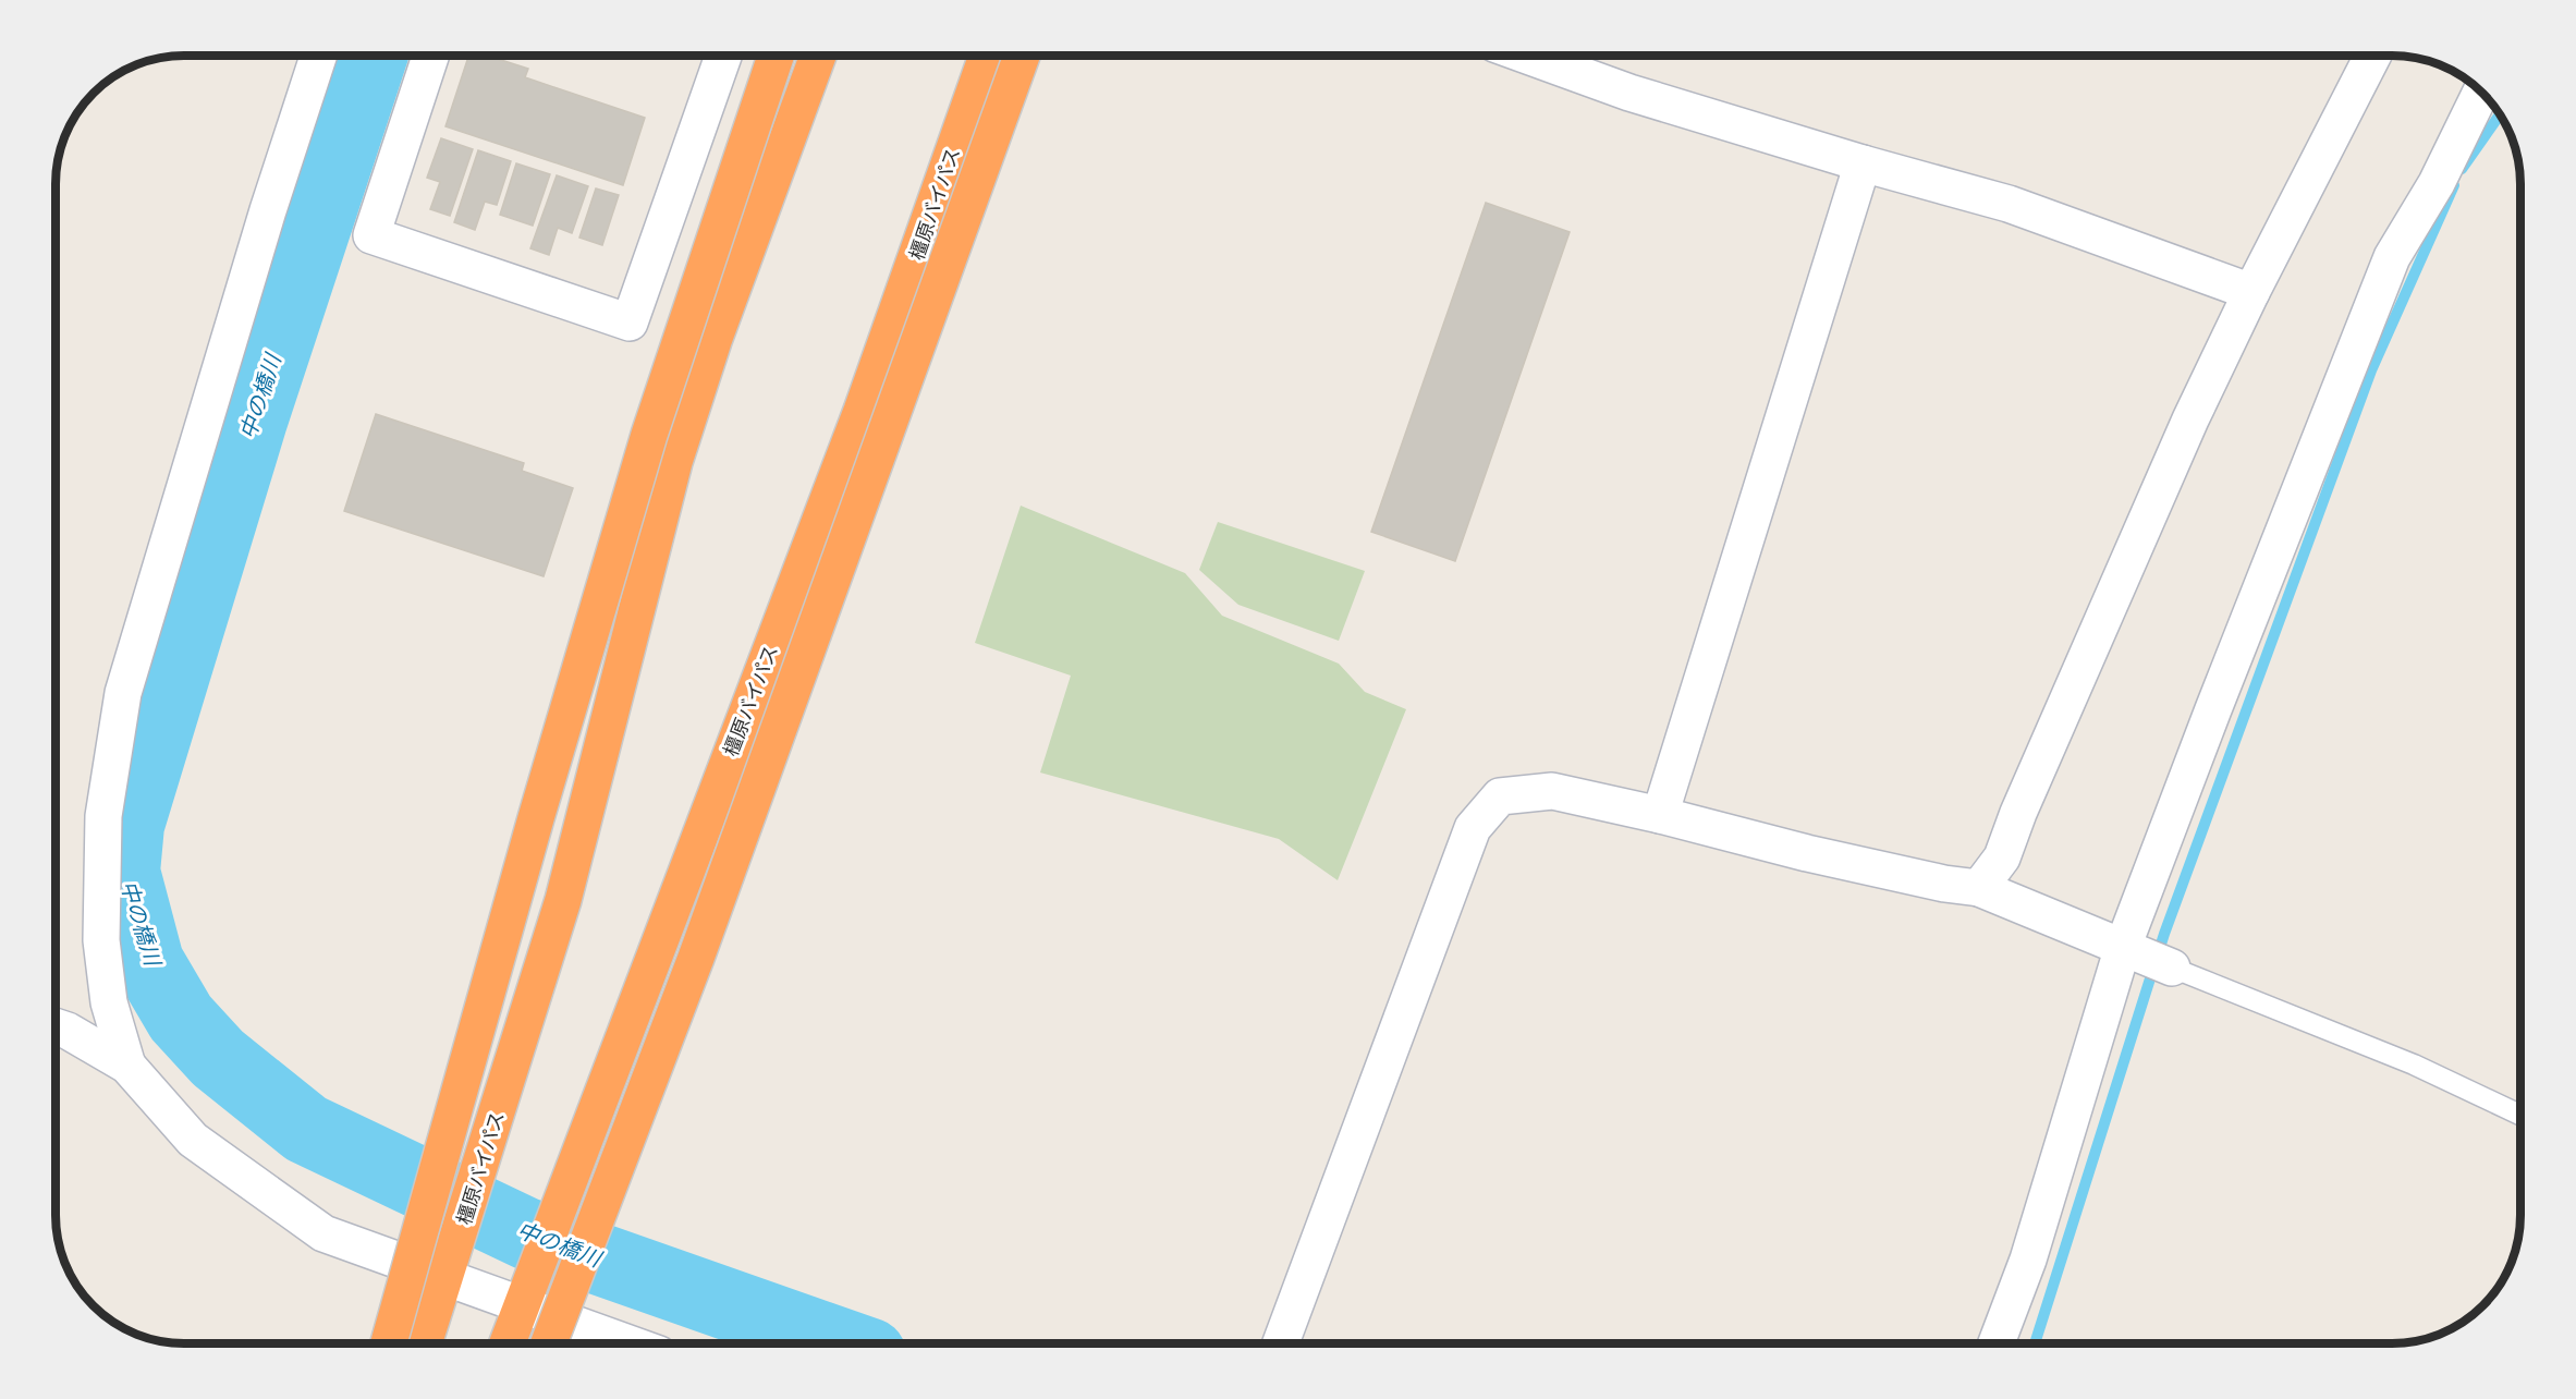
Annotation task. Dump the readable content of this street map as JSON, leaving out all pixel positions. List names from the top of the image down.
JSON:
{
  "streets": {
    "highway": ["橿原バイパス"]
  },
  "water": ["中の橋川"]
}
